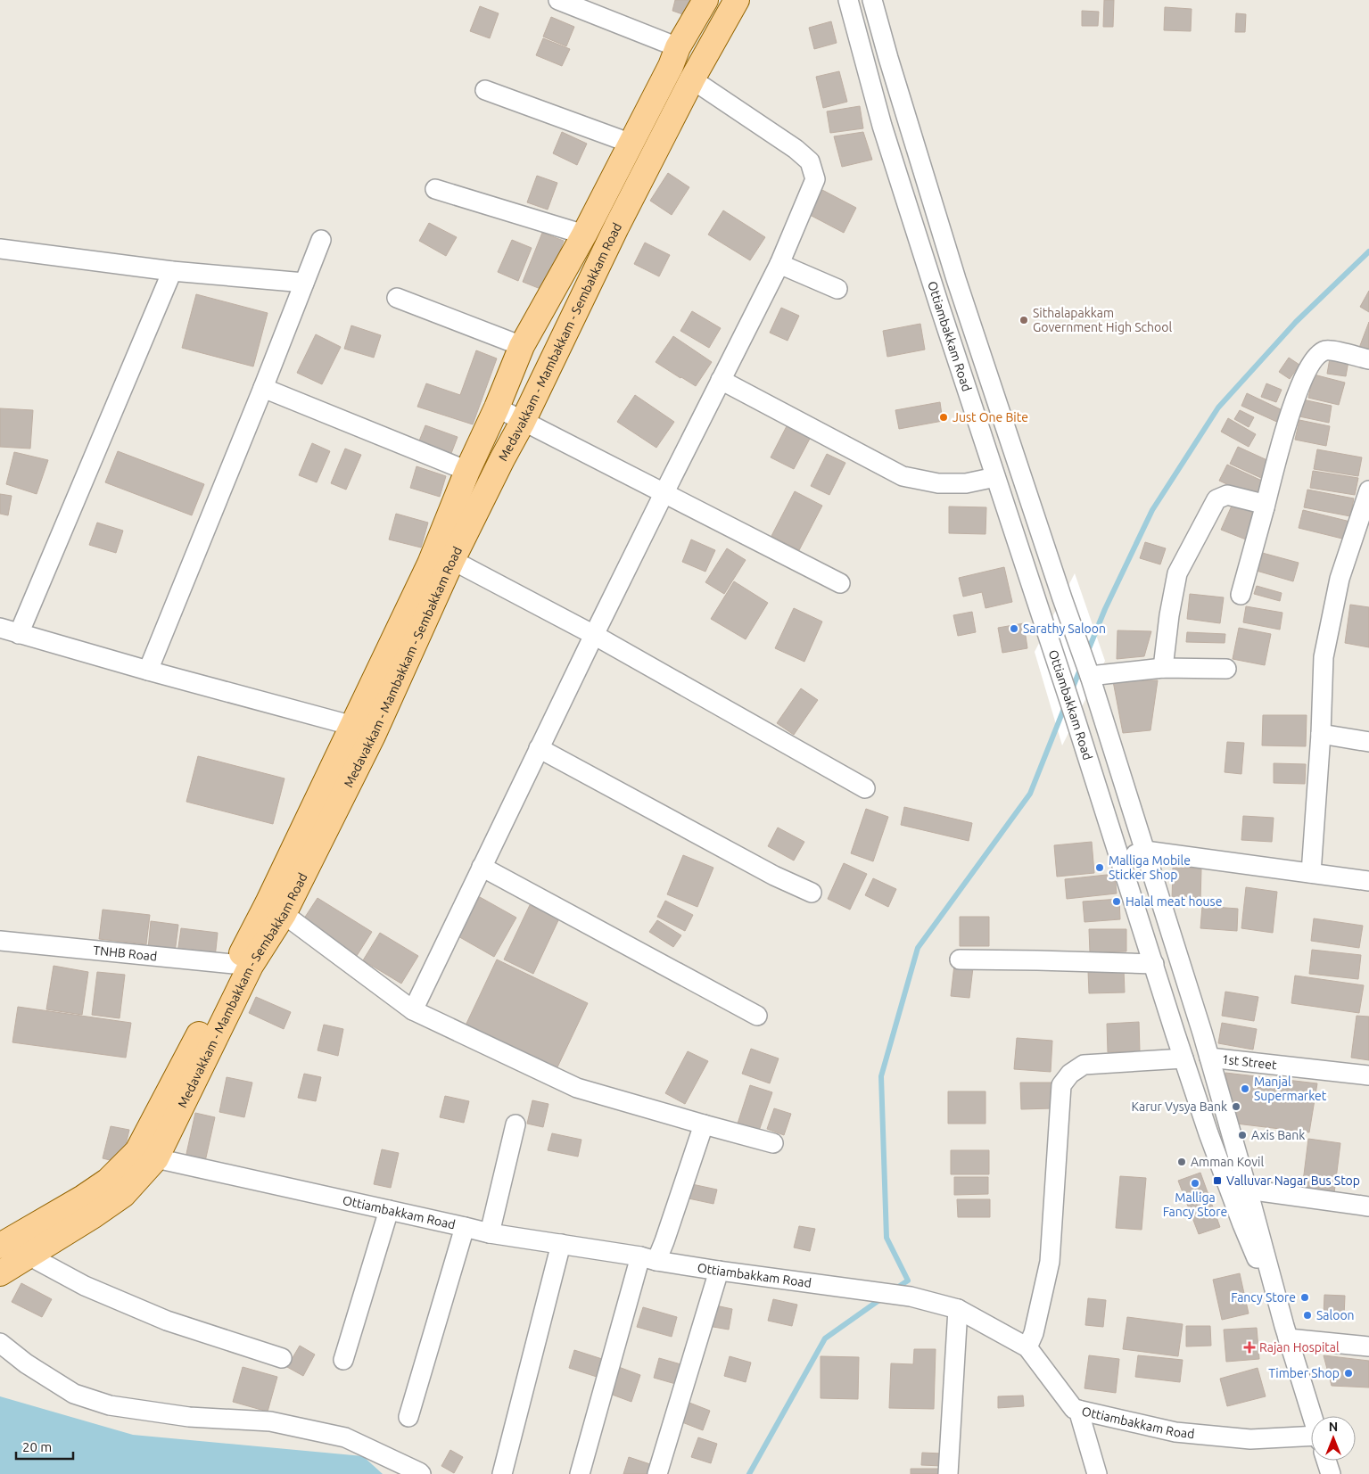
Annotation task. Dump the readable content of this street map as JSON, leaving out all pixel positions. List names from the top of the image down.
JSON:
{
  "streets": {
    "main road": ["Medavakkam - Mambakkam - Sembakkam Road"],
    "street": ["Ottiambakkam Road", "TNHB Road", "1st Street"]
  },
  "crossings": [
    ["Ottiambakkam Road", "Medavakkam - Mambakkam - Sembakkam Road"],
    ["Ottiambakkam Road", "1st Street"],
    ["Medavakkam - Mambakkam - Sembakkam Road", "TNHB Road"]
  ],
  "places": {
    "other": [
      "Sithalapakkam Government High School",
      "Just One Bite",
      "Sarathy Saloon",
      "Malliga Mobile Sticker Shop",
      "Halal meat house",
      "Manjal Supermarket",
      "Karur Vysya Bank",
      "Axis Bank",
      "Amman Kovil",
      "Malliga Fancy Store",
      "Fancy Store",
      "Saloon",
      "Timber Shop"
    ],
    "transit": ["Valluvar Nagar Bus Stop"],
    "health": ["Rajan Hospital"]
  },
  "scale_bar": "20 m",
  "north": "top"
}
